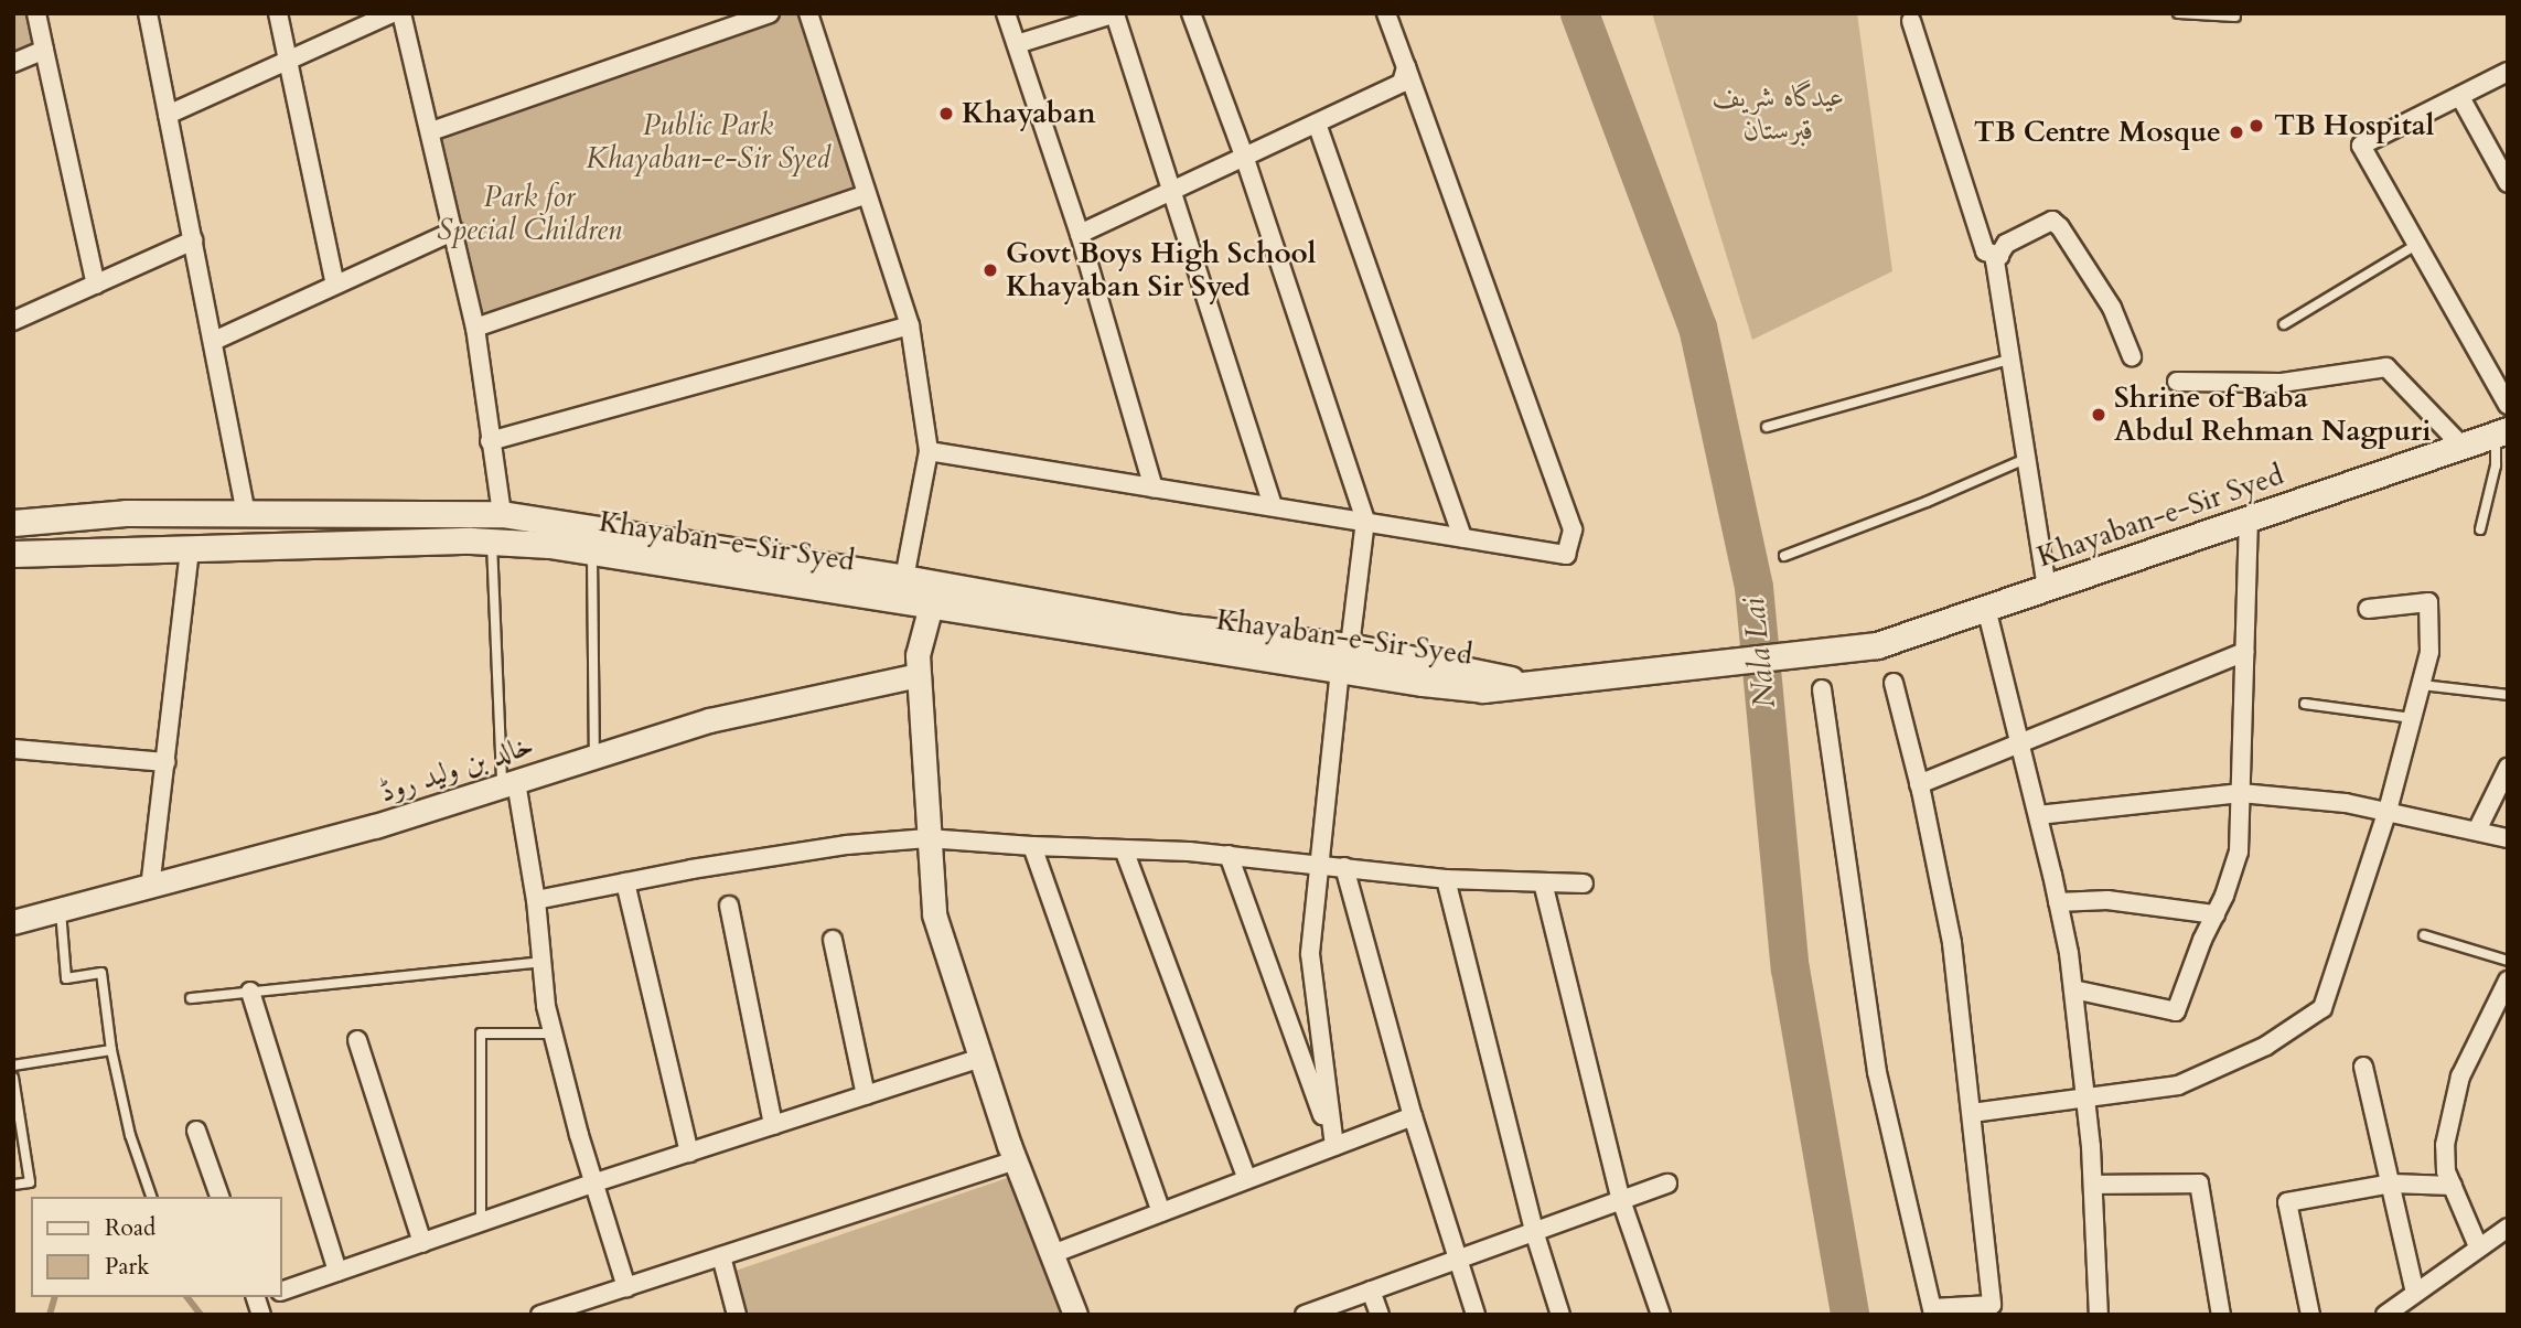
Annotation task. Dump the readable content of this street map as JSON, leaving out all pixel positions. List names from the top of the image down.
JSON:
{
  "streets": {
    "main road": ["Khayaban-e-Sir Syed"],
    "street": ["خالد بن ولید روڈ"]
  },
  "water": ["Nala Lai"],
  "parks": ["عیدگاہ شریف قبرستان", "Public Park Khayaban-e-Sir Syed", "Park for Special Children"],
  "places": [
    "Khayaban",
    "TB Hospital",
    "TB Centre Mosque",
    "Govt Boys High School Khayaban Sir Syed",
    "Shrine of Baba Abdul Rehman Nagpuri"
  ],
  "legend": ["Road", "Park"]
}
